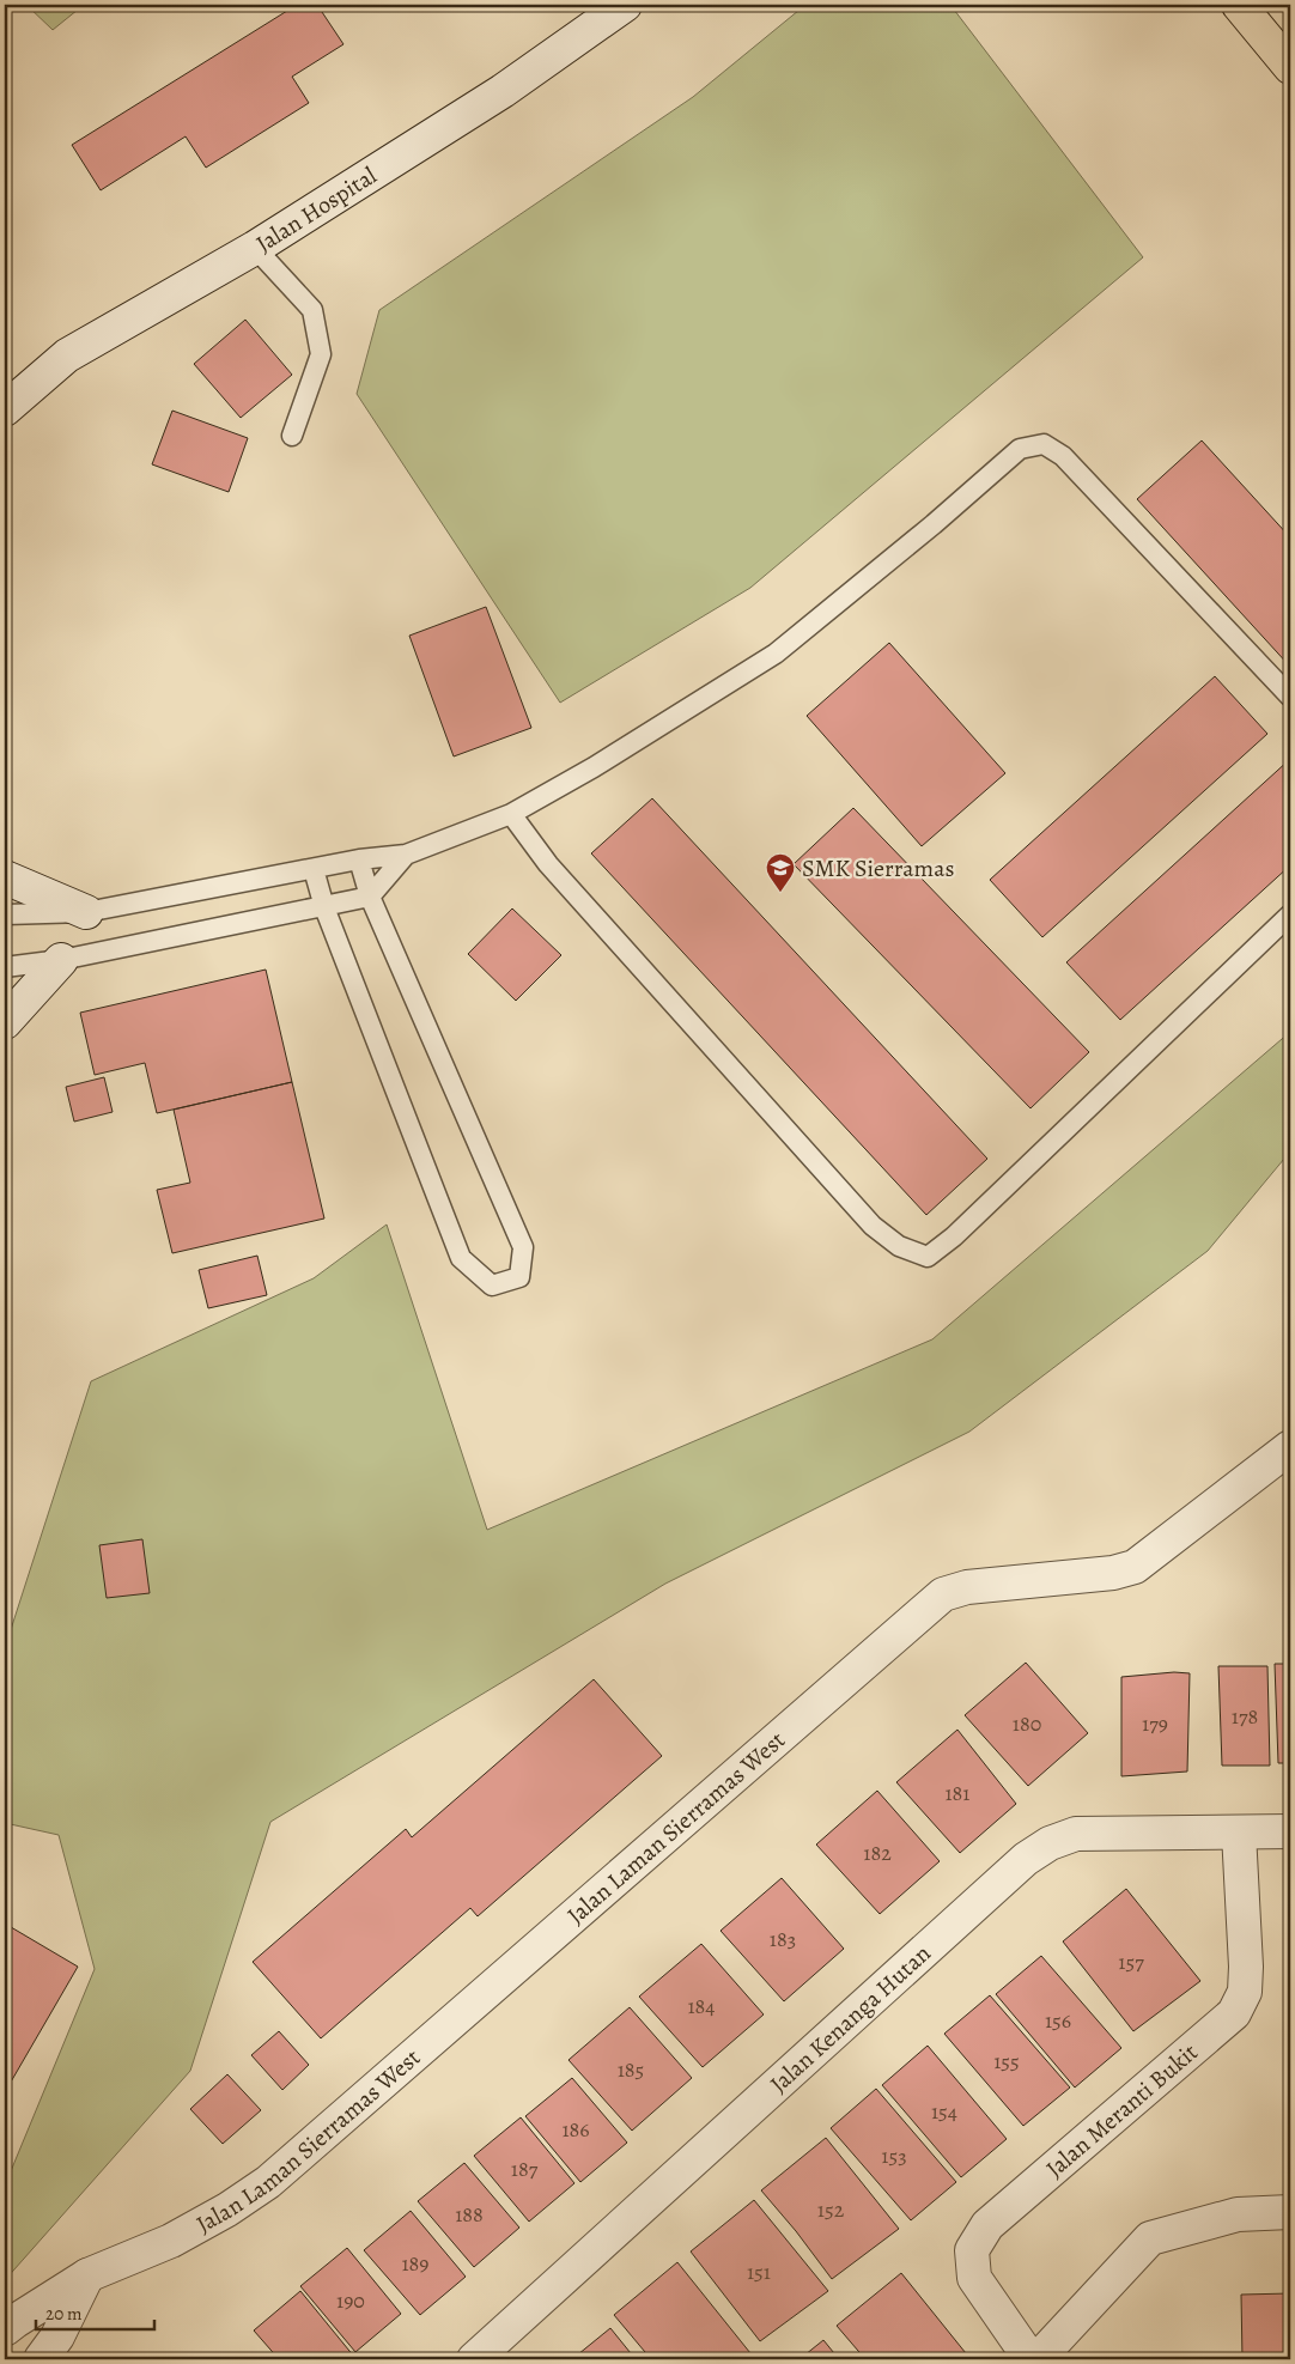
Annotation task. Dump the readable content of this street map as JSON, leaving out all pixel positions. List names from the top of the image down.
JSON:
{
  "streets": {
    "street": [
      "Jalan Hospital",
      "Jalan Laman Sierramas West",
      "Jalan Kenanga Hutan",
      "Jalan Meranti Bukit"
    ]
  },
  "crossings": [
    ["Jalan Kenanga Hutan", "Jalan Meranti Bukit"]
  ],
  "places": {
    "school or university": ["SMK Sierramas"]
  },
  "house_numbers": [
    "178",
    "180",
    "179",
    "181",
    "182",
    "183",
    "157",
    "184",
    "156",
    "155",
    "185",
    "154",
    "186",
    "153",
    "187",
    "152",
    "188",
    "189",
    "151",
    "190"
  ],
  "scale_bar": "20 m"
}
